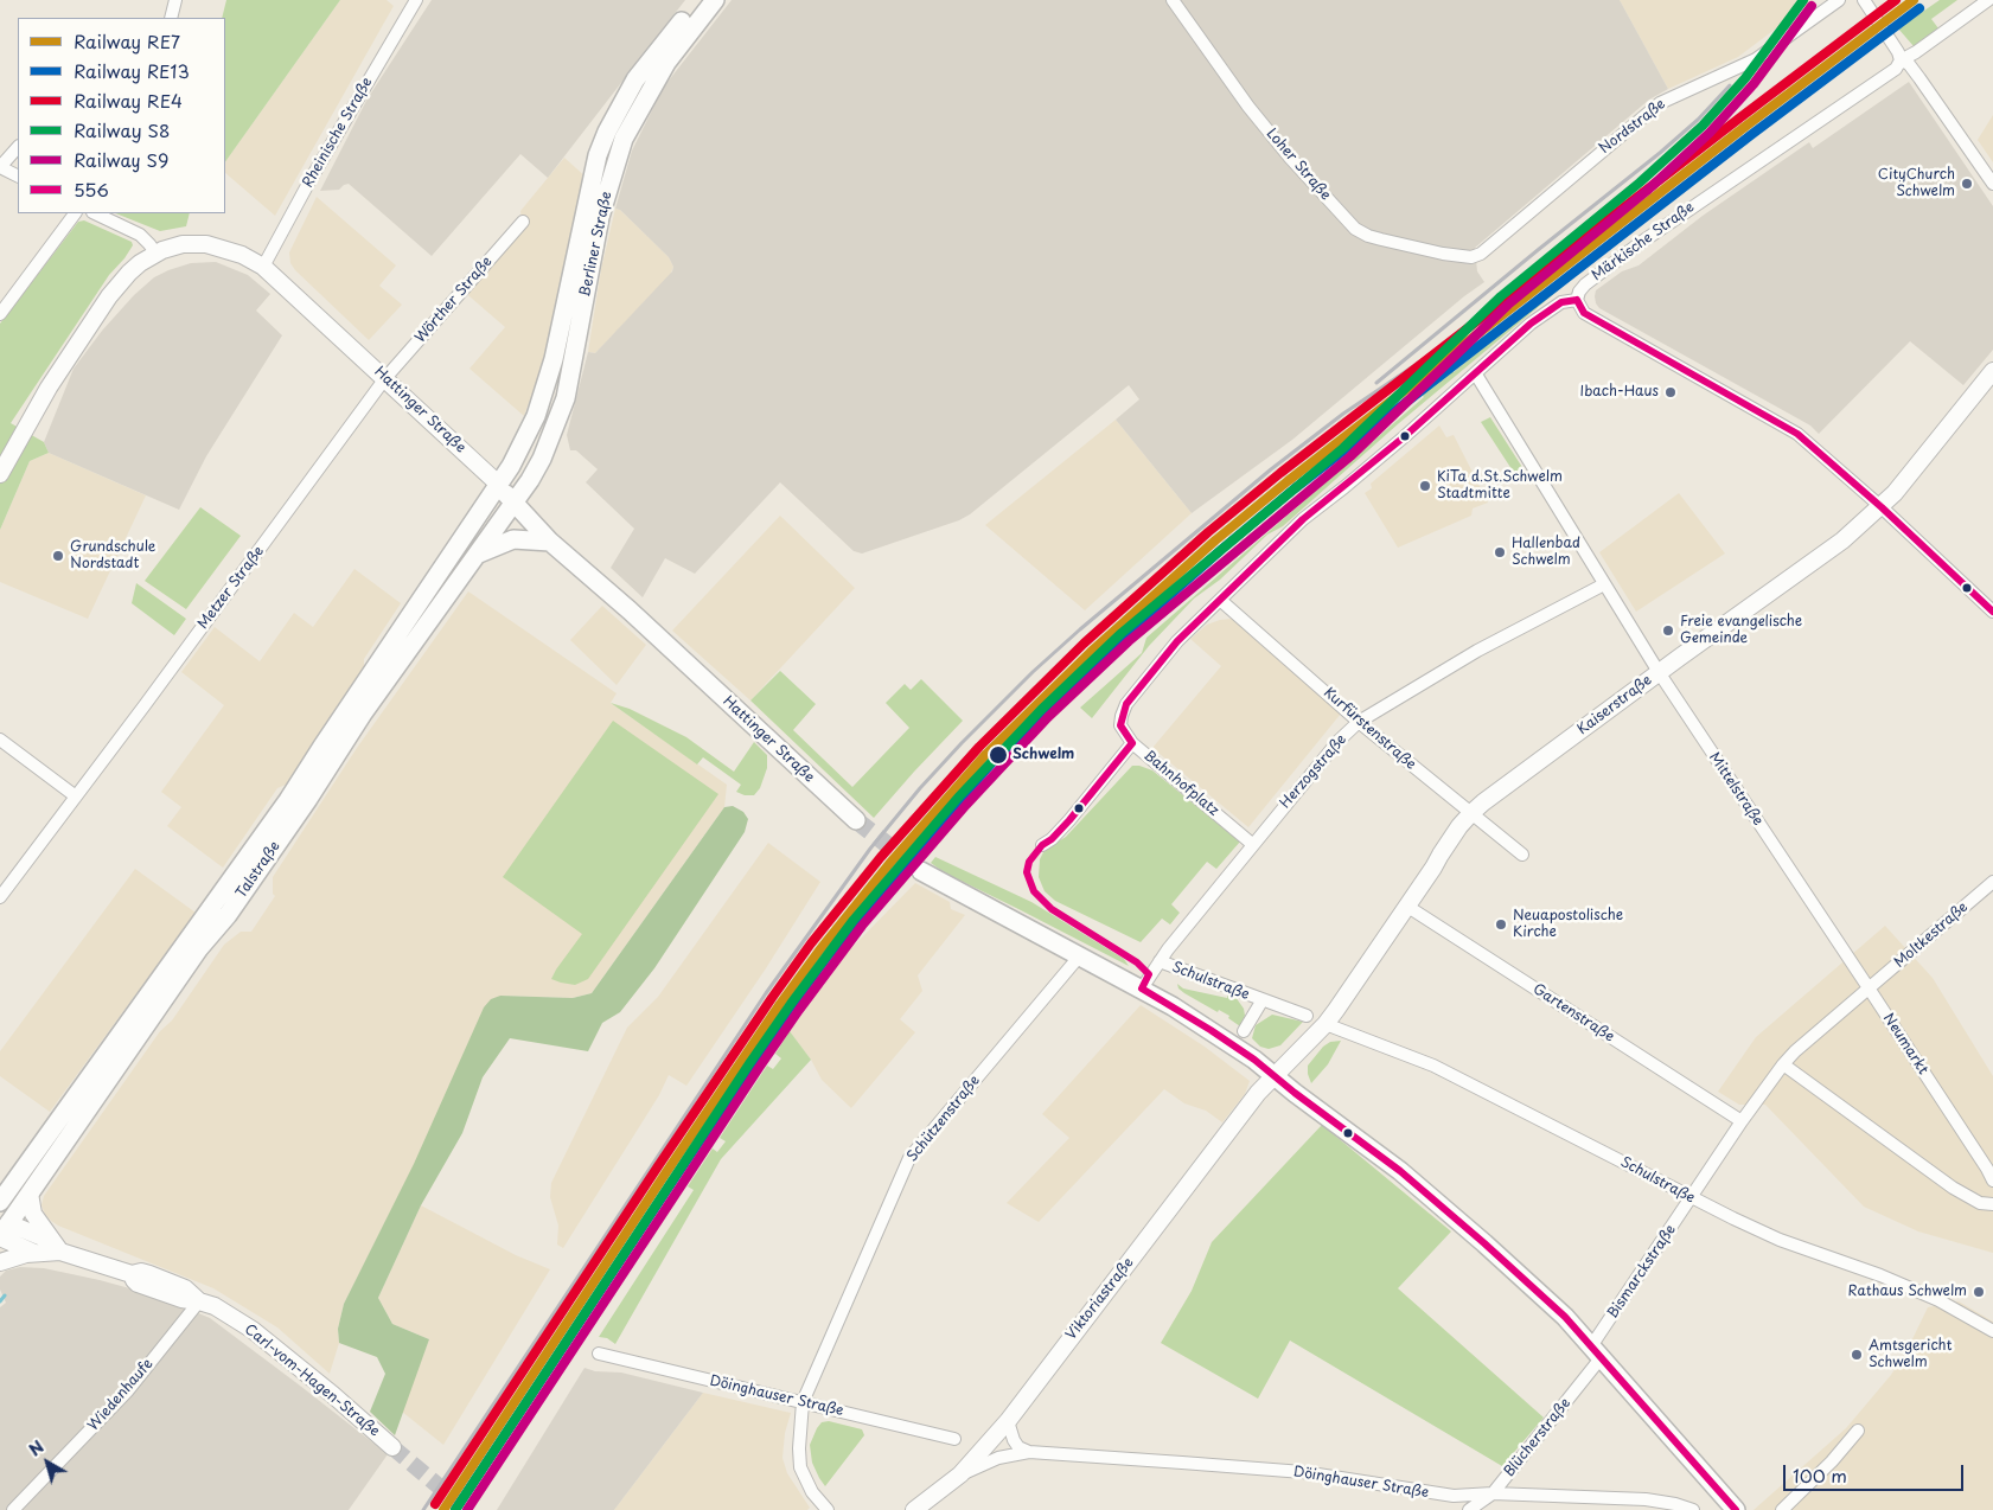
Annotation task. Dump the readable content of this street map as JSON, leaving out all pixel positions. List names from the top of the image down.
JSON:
{
  "streets": {
    "main road": [
      "Berliner Straße",
      "Hattinger Straße",
      "Kaiserstraße",
      "Talstraße",
      "Viktoriastraße",
      "Carl-vom-Hagen-Straße"
    ],
    "street": [
      "Nordstraße",
      "Rheinische Straße",
      "Loher Straße",
      "Märkische Straße",
      "Wörther Straße",
      "Metzer Straße",
      "Kurfürstenstraße",
      "Herzogstraße",
      "Bahnhofplatz",
      "Mittelstraße",
      "Moltkestraße",
      "Schulstraße",
      "Gartenstraße",
      "Neumarkt",
      "Schützenstraße",
      "Bismarckstraße",
      "Wiedenhaufe",
      "Döinghauser Straße",
      "Blücherstraße"
    ]
  },
  "crossings": [
    ["Nordstraße", "Loher Straße"],
    ["Rheinische Straße", "Hattinger Straße"],
    ["Märkische Straße", "Kurfürstenstraße"],
    ["Märkische Straße", "Bahnhofplatz"],
    ["Märkische Straße", "Mittelstraße"],
    ["Berliner Straße", "Hattinger Straße"],
    ["Berliner Straße", "Talstraße"],
    ["Wörther Straße", "Hattinger Straße"],
    ["Wörther Straße", "Metzer Straße"],
    ["Hattinger Straße", "Metzer Straße"],
    ["Hattinger Straße", "Talstraße"],
    ["Kaiserstraße", "Kurfürstenstraße"],
    ["Kaiserstraße", "Mittelstraße"],
    ["Kaiserstraße", "Schulstraße"],
    ["Kaiserstraße", "Gartenstraße"],
    ["Kaiserstraße", "Viktoriastraße"],
    ["Kurfürstenstraße", "Herzogstraße"],
    ["Herzogstraße", "Bahnhofplatz"],
    ["Herzogstraße", "Mittelstraße"],
    ["Herzogstraße", "Schulstraße"],
    ["Mittelstraße", "Moltkestraße"],
    ["Mittelstraße", "Neumarkt"],
    ["Mittelstraße", "Bismarckstraße"],
    ["Talstraße", "Carl-vom-Hagen-Straße"],
    ["Moltkestraße", "Neumarkt"],
    ["Moltkestraße", "Bismarckstraße"],
    ["Schulstraße", "Bismarckstraße"],
    ["Gartenstraße", "Bismarckstraße"],
    ["Neumarkt", "Bismarckstraße"],
    ["Schützenstraße", "Döinghauser Straße"],
    ["Bismarckstraße", "Blücherstraße"],
    ["Viktoriastraße", "Döinghauser Straße"],
    ["Carl-vom-Hagen-Straße", "Wiedenhaufe"],
    ["Döinghauser Straße", "Blücherstraße"]
  ],
  "places": [
    "CityChurch Schwelm",
    "Ibach-Haus",
    "KiTa d.St.Schwelm Stadtmitte",
    "Hallenbad Schwelm",
    "Grundschule Nordstadt",
    "Freie evangelische Gemeinde",
    "Schwelm",
    "Neuapostolische Kirche",
    "Rathaus Schwelm",
    "Amtsgericht Schwelm"
  ],
  "lines": [
    "rail line RE7",
    "rail line RE4",
    "rail line S8",
    "rail line S9",
    "rail line RE13",
    "transit line 556"
  ],
  "legend": [
    "Railway RE7",
    "Railway RE13",
    "Railway RE4",
    "Railway S8",
    "Railway S9",
    "556"
  ],
  "scale_bar": "100 m",
  "north": "top left"
}
